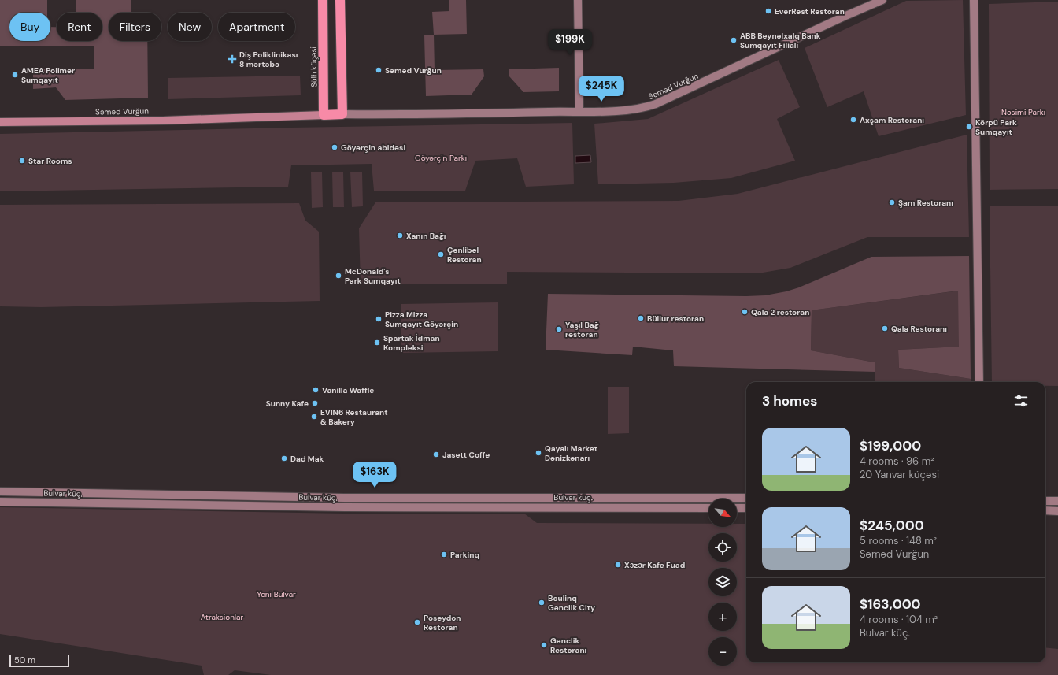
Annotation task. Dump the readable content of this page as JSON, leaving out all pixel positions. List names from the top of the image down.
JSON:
{
  "streets": {
    "highway": ["Sülh küçəsi", "Səməd Vurğun"],
    "street": ["Bulvar küç."]
  },
  "crossings": [
    ["Sülh küçəsi", "Səməd Vurğun"]
  ],
  "parks": [
    "Nəsimi Parkı",
    "Göyərçin Parkı",
    "Yeni Bulvar",
    "Atraksionlar"
  ],
  "places": {
    "other": [
      "EverRest Restoran",
      "ABB Beynəlxalq Bank Sumqayıt Filialı",
      "Səməd Vurğun",
      "AMEA Polimer Sumqayıt",
      "Axşam Restoranı",
      "Körpü Park Sumqayıt",
      "Göyərçin abidəsi",
      "Star Rooms",
      "Şam Restoranı",
      "Xanın Bağı",
      "Çənlibel Restoran",
      "McDonald's Park Sumqayıt",
      "Qala 2 restoran",
      "Büllur restoran",
      "Pizza Mizza Sumqayıt Göyərçin",
      "Qala Restoranı",
      "Yaşıl Bağ restoran",
      "Spartak İdman Kompleksi",
      "Vanilla Waffle",
      "Sunny Kafe",
      "EVIN6 Restaurant & Bakery",
      "Qayalı Market Dənizkənarı",
      "Jasett Coffe",
      "Dad Mak",
      "Parkinq",
      "Xәzәr Kafe Fuad",
      "Boulinq Gənclik City",
      "Poseydon Restoran",
      "Gənclik Restoranı"
    ],
    "health": ["Diş Poliklinikası 8 mərtəbə"]
  },
  "scale_bar": "50 m",
  "north": "bottom right",
  "page": {
    "chip": [
      "Buy",
      "Rent",
      "Filters",
      "New",
      "Apartment"
    ],
    "price": ["$199K", "$245K", "$163K"],
    "heading": "3 homes",
    "list": [
      {
        "name": "$199,000",
        "note": "4 rooms · 96 m² · 20 Yanvar küçəsi"
      },
      {
        "name": "$245,000",
        "note": "5 rooms · 148 m² · Səməd Vurğun"
      },
      {
        "name": "$163,000",
        "note": "4 rooms · 104 m² · Bulvar küç."
      }
    ],
    "map_buttons": ["+", "−"],
    "scale": "50 m"
  }
}
